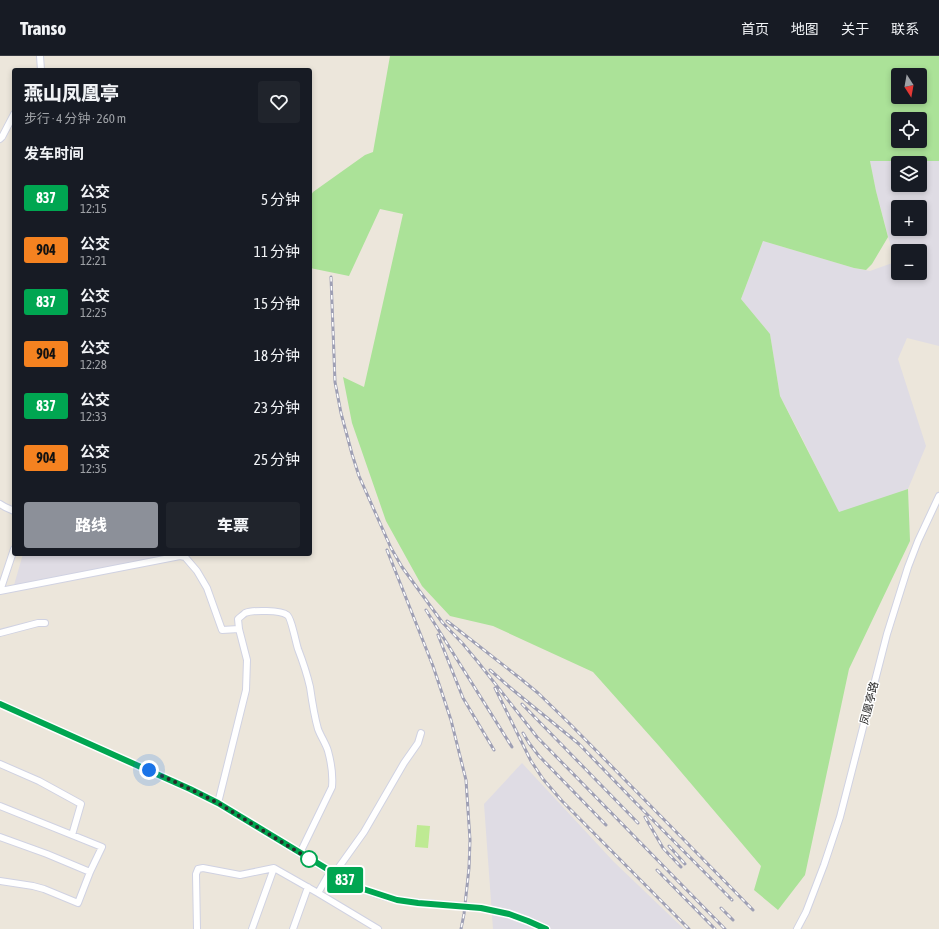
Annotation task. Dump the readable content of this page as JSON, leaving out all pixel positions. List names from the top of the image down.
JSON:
{
  "streets": {
    "street": ["凤凰亭路"]
  },
  "lines": ["bus line 837"],
  "north": "bottom",
  "page": {
    "header": "Transo",
    "nav": [
      "首页",
      "地图",
      "关于",
      "联系"
    ],
    "on_map": "837",
    "map_buttons": ["+", "−"],
    "heading": [
      ["燕山凤凰亭", "步行 · 4 分钟 · 260 m"],
      "发车时间"
    ],
    "list": [
      {
        "mark": "837",
        "name": "公交",
        "note": "12:15",
        "value": "5 分钟"
      },
      {
        "mark": "904",
        "name": "公交",
        "note": "12:21",
        "value": "11 分钟"
      },
      {
        "mark": "837",
        "name": "公交",
        "note": "12:25",
        "value": "15 分钟"
      },
      {
        "mark": "904",
        "name": "公交",
        "note": "12:28",
        "value": "18 分钟"
      },
      {
        "mark": "837",
        "name": "公交",
        "note": "12:33",
        "value": "23 分钟"
      },
      {
        "mark": "904",
        "name": "公交",
        "note": "12:35",
        "value": "25 分钟"
      }
    ],
    "buttons": ["路线", "车票"]
  }
}
